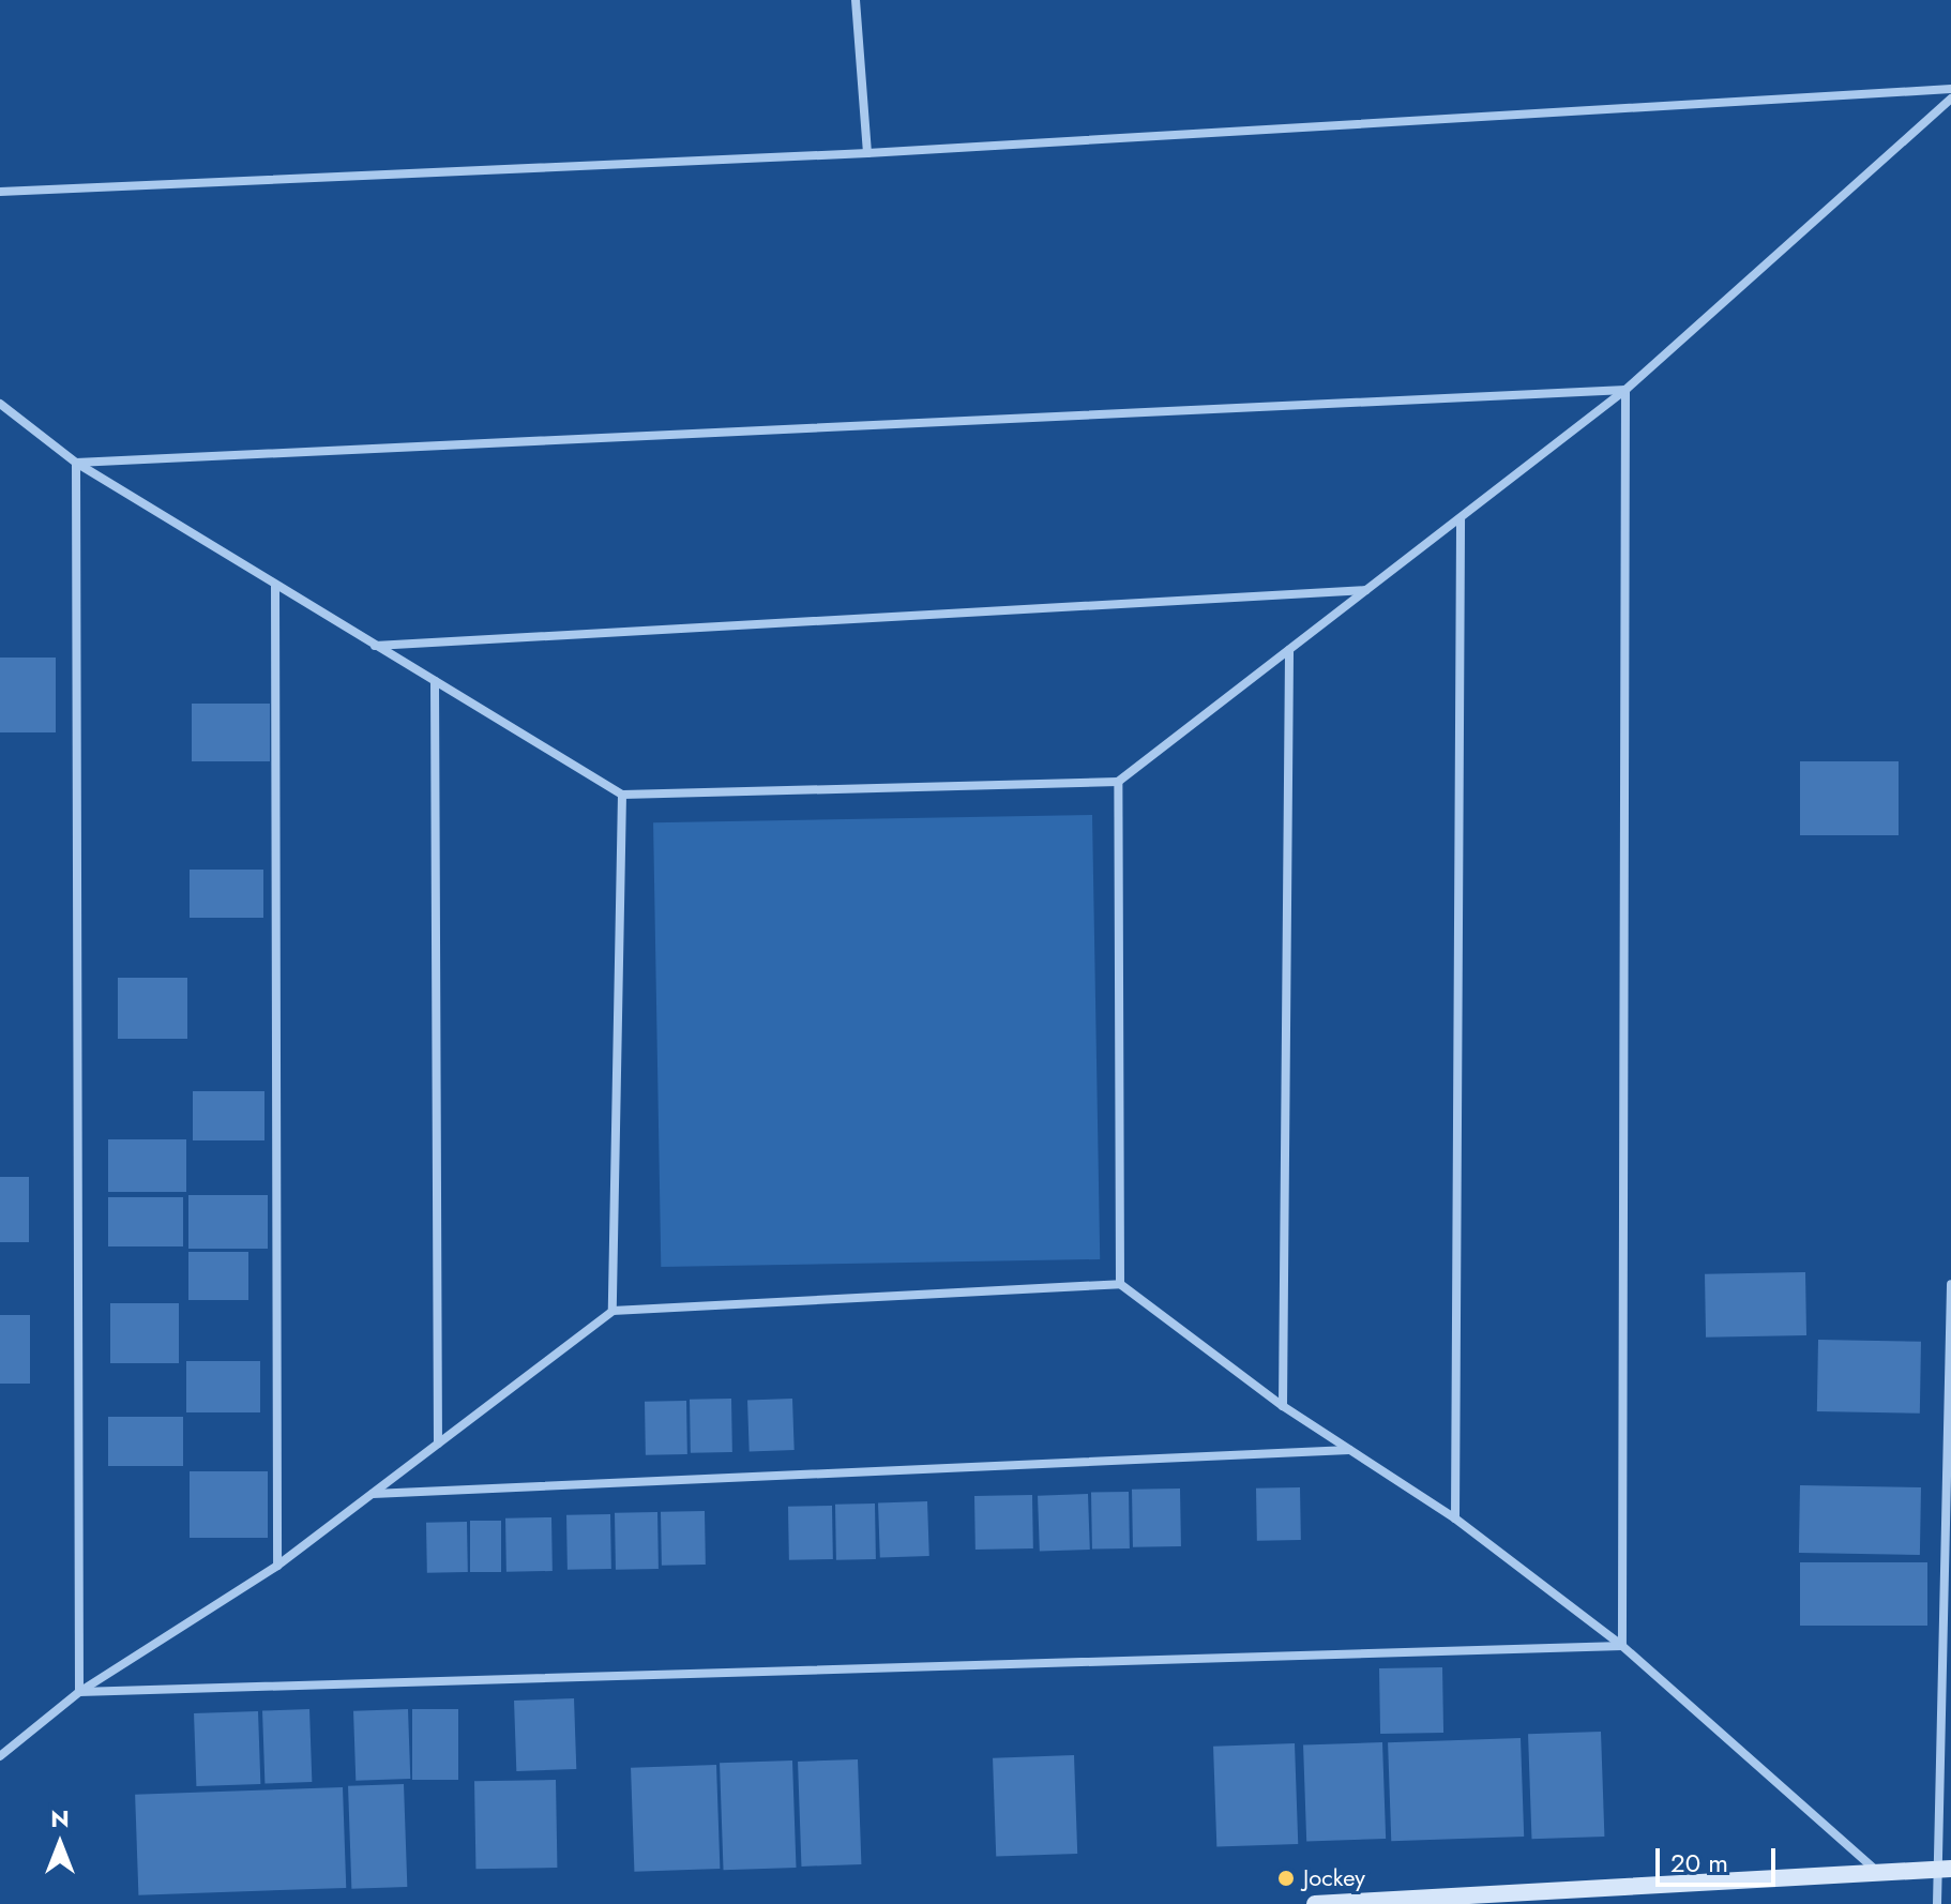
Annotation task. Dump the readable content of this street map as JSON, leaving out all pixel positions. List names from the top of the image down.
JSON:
{
  "places": ["Jockey"],
  "scale_bar": "20 m",
  "north": "top"
}
